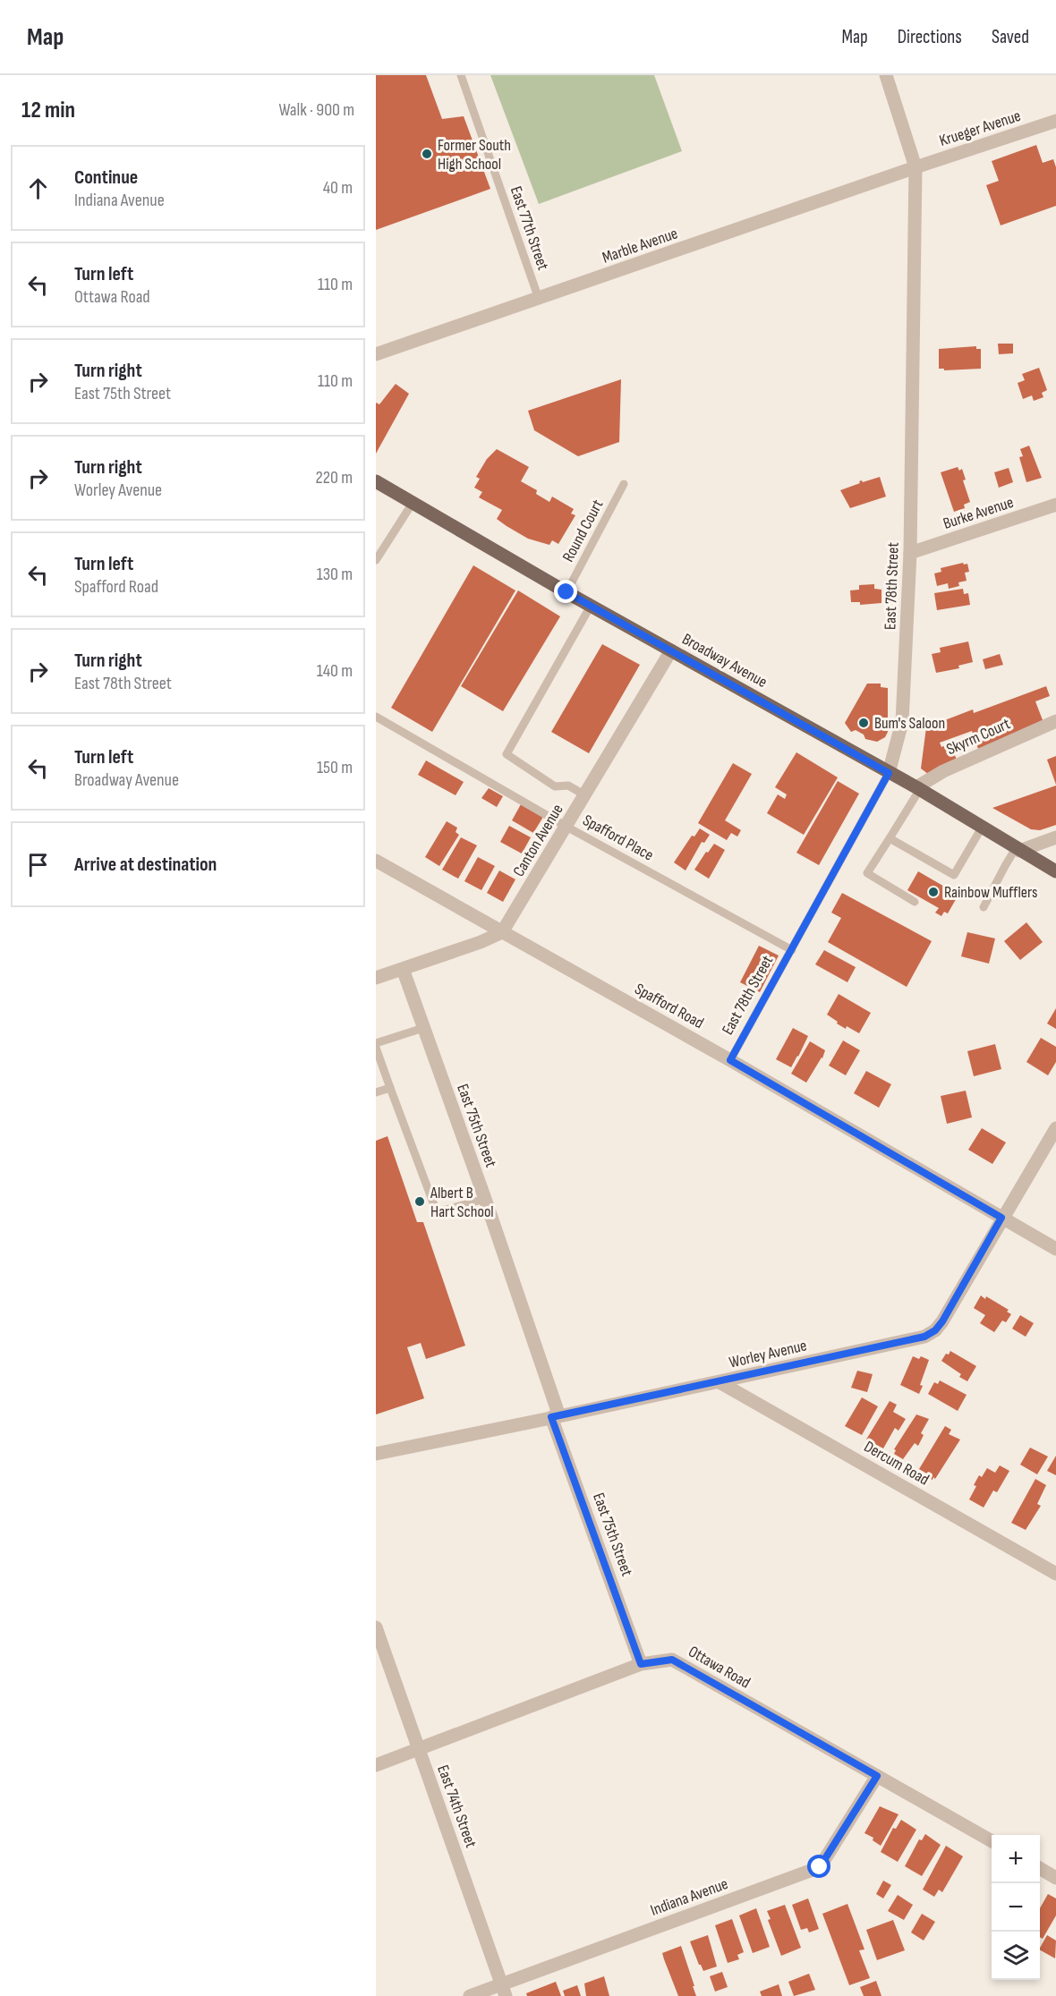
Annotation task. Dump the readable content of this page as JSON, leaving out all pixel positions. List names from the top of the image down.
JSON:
{
  "streets": {
    "main road": ["Broadway Avenue"],
    "street": [
      "Krueger Avenue",
      "Marble Avenue",
      "Burke Avenue",
      "East 78th Street",
      "Skyrm Court",
      "Canton Avenue",
      "Spafford Road",
      "East 75th Street",
      "Worley Avenue",
      "Dercum Road",
      "Ottawa Road",
      "East 74th Street",
      "Indiana Avenue"
    ],
    "lane": ["East 77th Street", "Round Court", "Spafford Place"]
  },
  "crossings": [
    ["Krueger Avenue", "Marble Avenue"],
    ["Krueger Avenue", "East 78th Street"],
    ["East 77th Street", "Marble Avenue"],
    ["Marble Avenue", "East 78th Street"],
    ["Burke Avenue", "East 78th Street"],
    ["Round Court", "Broadway Avenue"],
    ["East 78th Street", "Broadway Avenue"],
    ["East 78th Street", "Spafford Place"],
    ["East 78th Street", "Spafford Road"],
    ["Broadway Avenue", "Skyrm Court"],
    ["Broadway Avenue", "Canton Avenue"],
    ["Spafford Place", "Canton Avenue"],
    ["Canton Avenue", "Spafford Road"],
    ["Spafford Road", "Worley Avenue"],
    ["East 75th Street", "Worley Avenue"],
    ["East 75th Street", "Ottawa Road"],
    ["Worley Avenue", "Dercum Road"],
    ["Ottawa Road", "East 74th Street"],
    ["Ottawa Road", "Indiana Avenue"],
    ["East 74th Street", "Indiana Avenue"]
  ],
  "places": [
    "Former South High School",
    "Bum's Saloon",
    "Rainbow Mufflers",
    "Albert B Hart School"
  ],
  "page": {
    "header": "Map",
    "nav": ["Map", "Directions", "Saved"],
    "heading": ["12 min", "Walk · 900 m"],
    "list": [
      ["Continue", "Indiana Avenue", "40 m"],
      ["Turn left", "Ottawa Road", "110 m"],
      ["Turn right", "East 75th Street", "110 m"],
      ["Turn right", "Worley Avenue", "220 m"],
      ["Turn left", "Spafford Road", "130 m"],
      ["Turn right", "East 78th Street", "140 m"],
      ["Turn left", "Broadway Avenue", "150 m"],
      "Arrive at destination"
    ],
    "map_buttons": ["+", "−"]
  }
}
